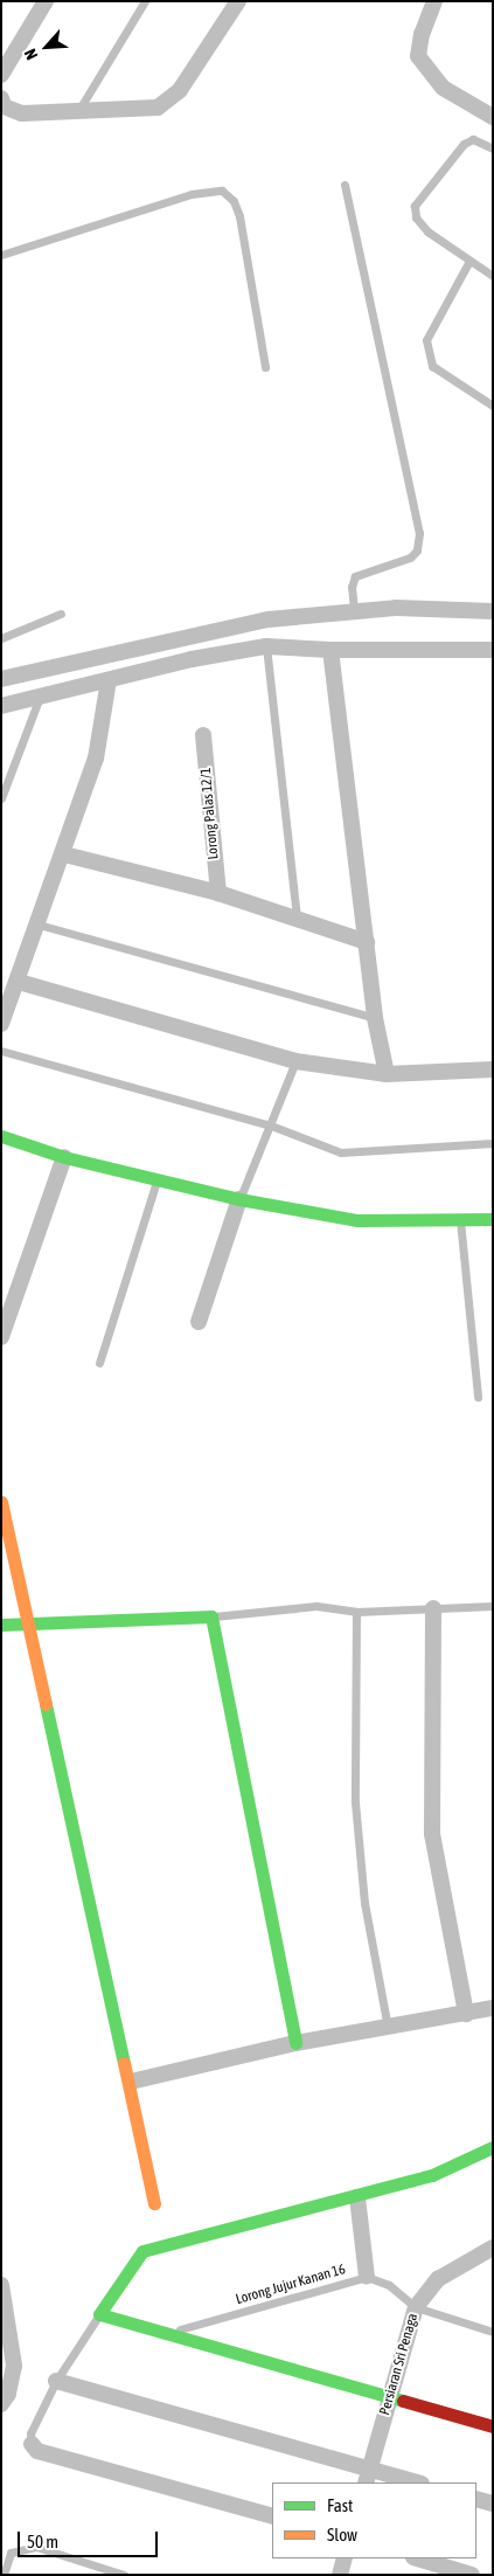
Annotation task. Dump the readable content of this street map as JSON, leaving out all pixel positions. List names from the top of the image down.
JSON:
{
  "streets": {
    "street": ["Lorong Palas 12/1", "Persiaran Sri Penaga"],
    "lane": ["Lorong Jujur Kanan 16"]
  },
  "crossings": [
    ["Lorong Jujur Kanan 16", "Persiaran Sri Penaga"]
  ],
  "legend": ["Fast", "Slow"],
  "scale_bar": "50 m",
  "north": "bottom left"
}
